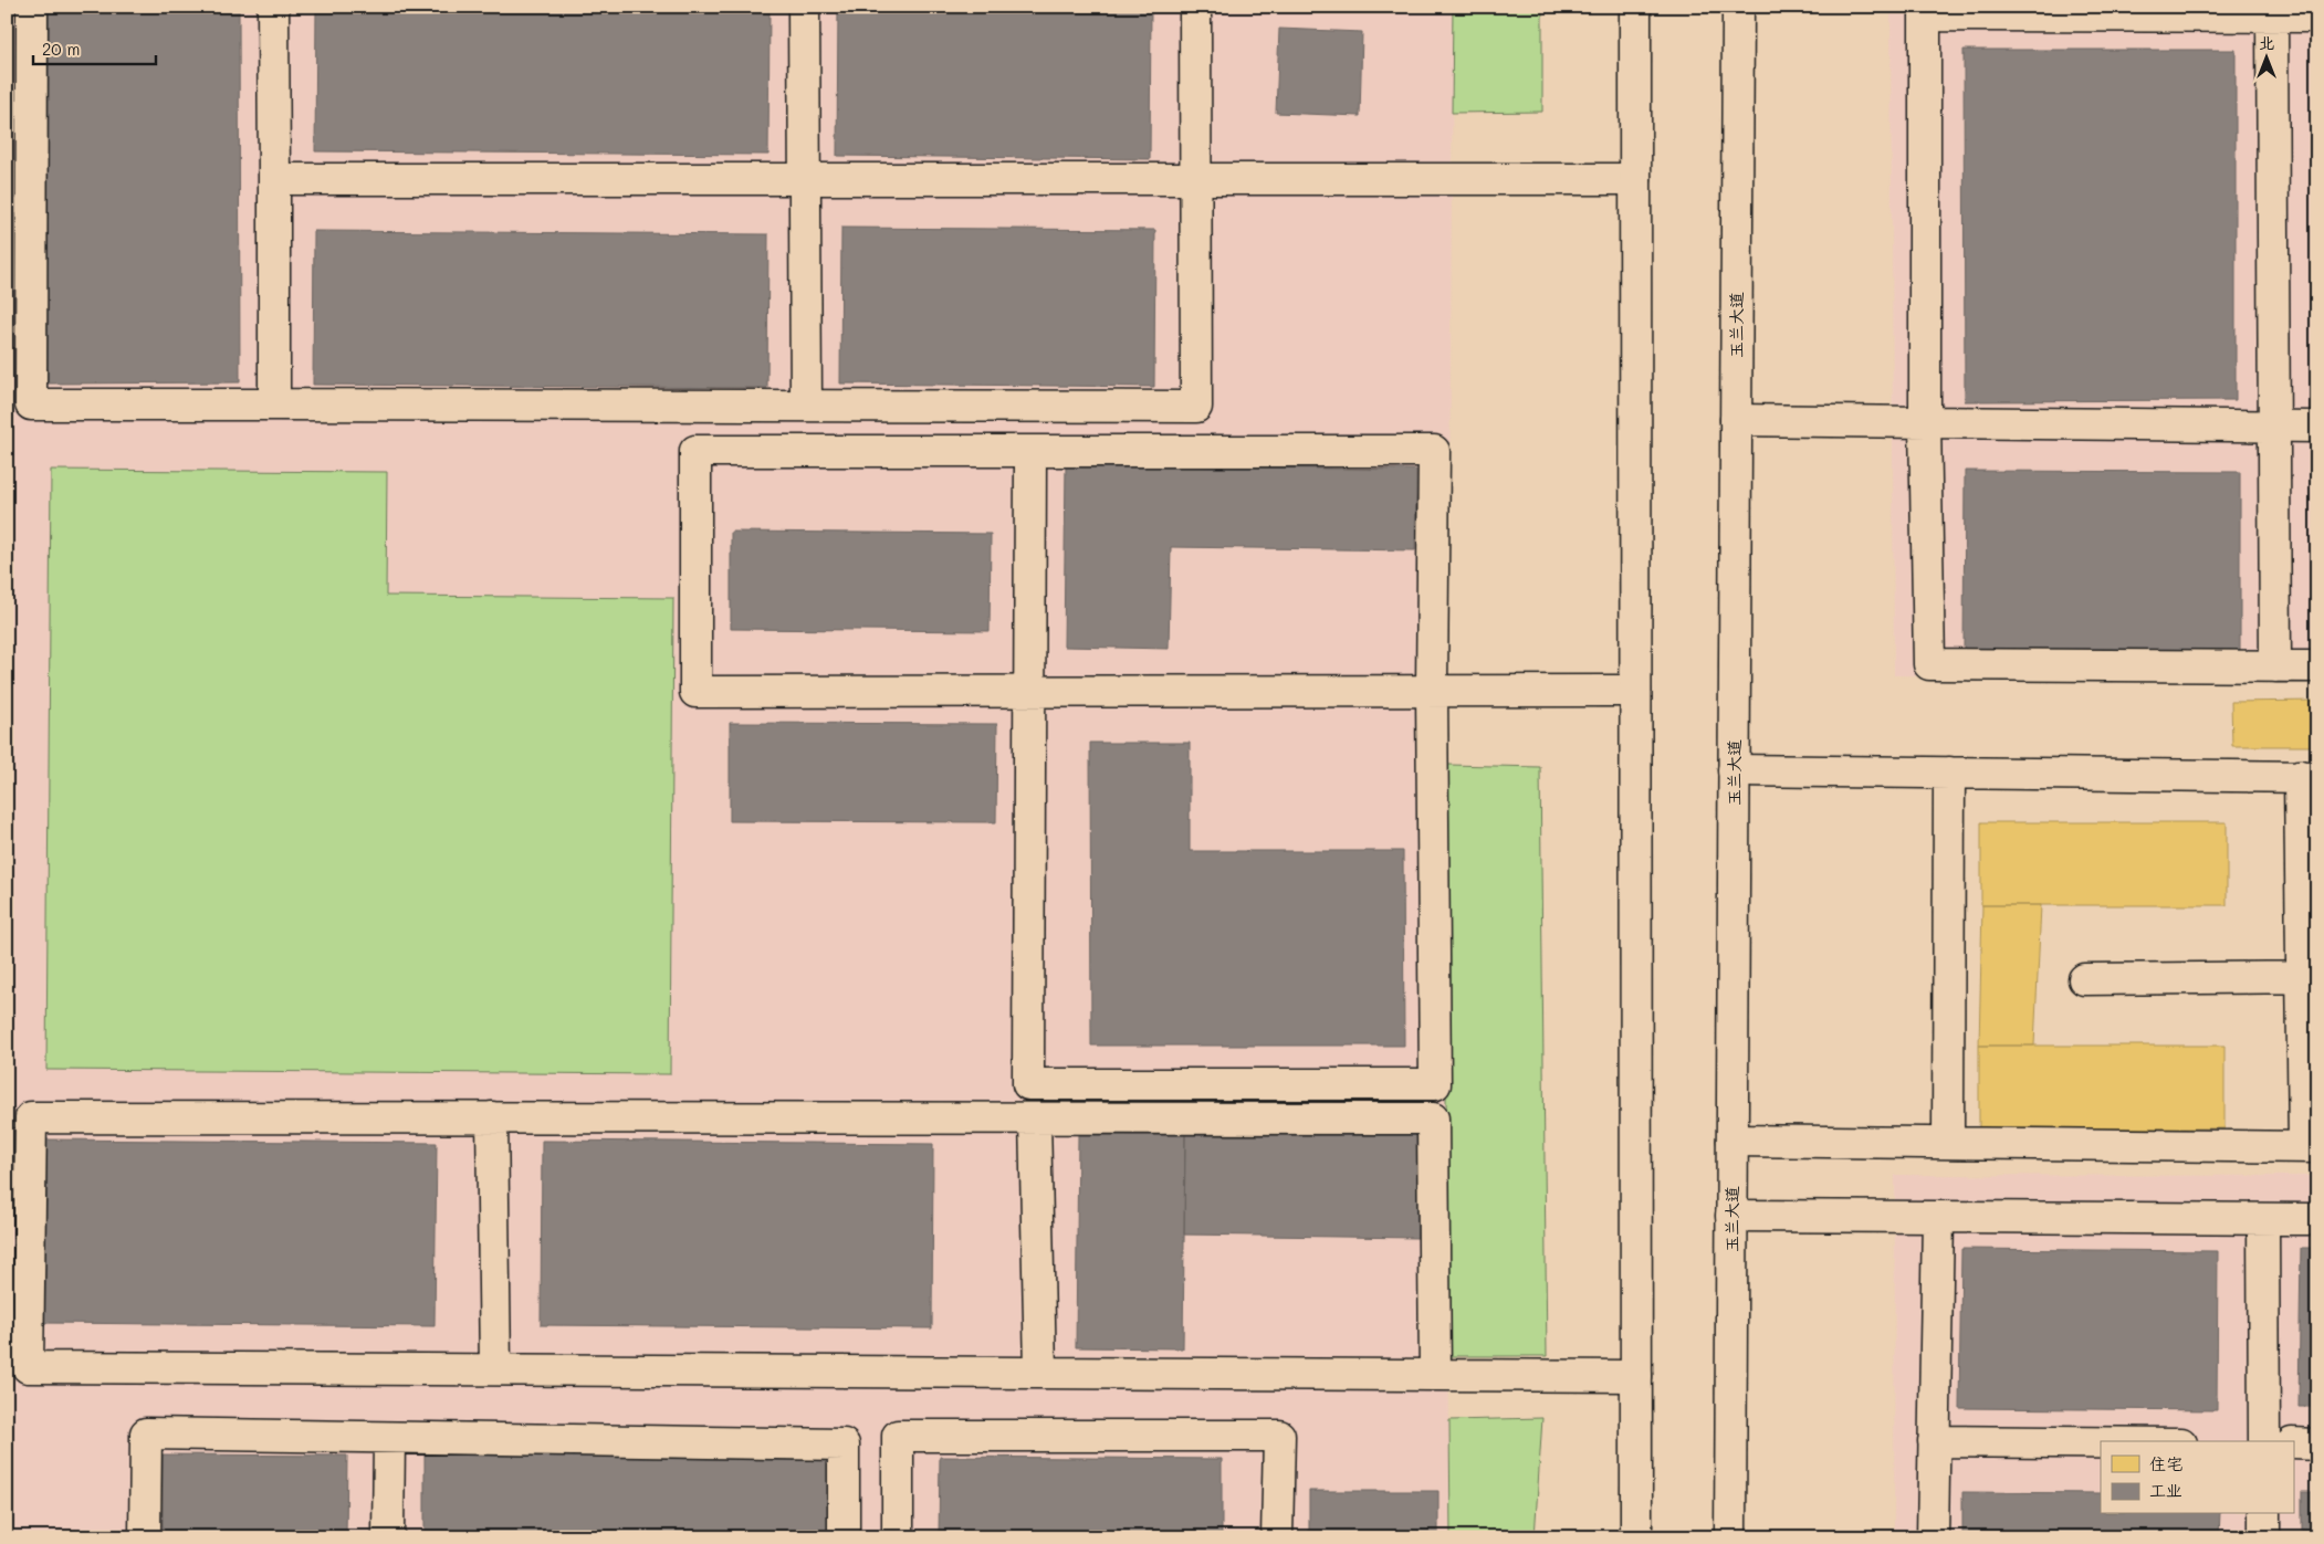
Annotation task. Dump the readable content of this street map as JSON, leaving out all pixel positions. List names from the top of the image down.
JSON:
{
  "streets": {
    "main road": ["玉兰大道"]
  },
  "legend": ["住宅", "工业"],
  "scale_bar": "20 m",
  "north": "top"
}
